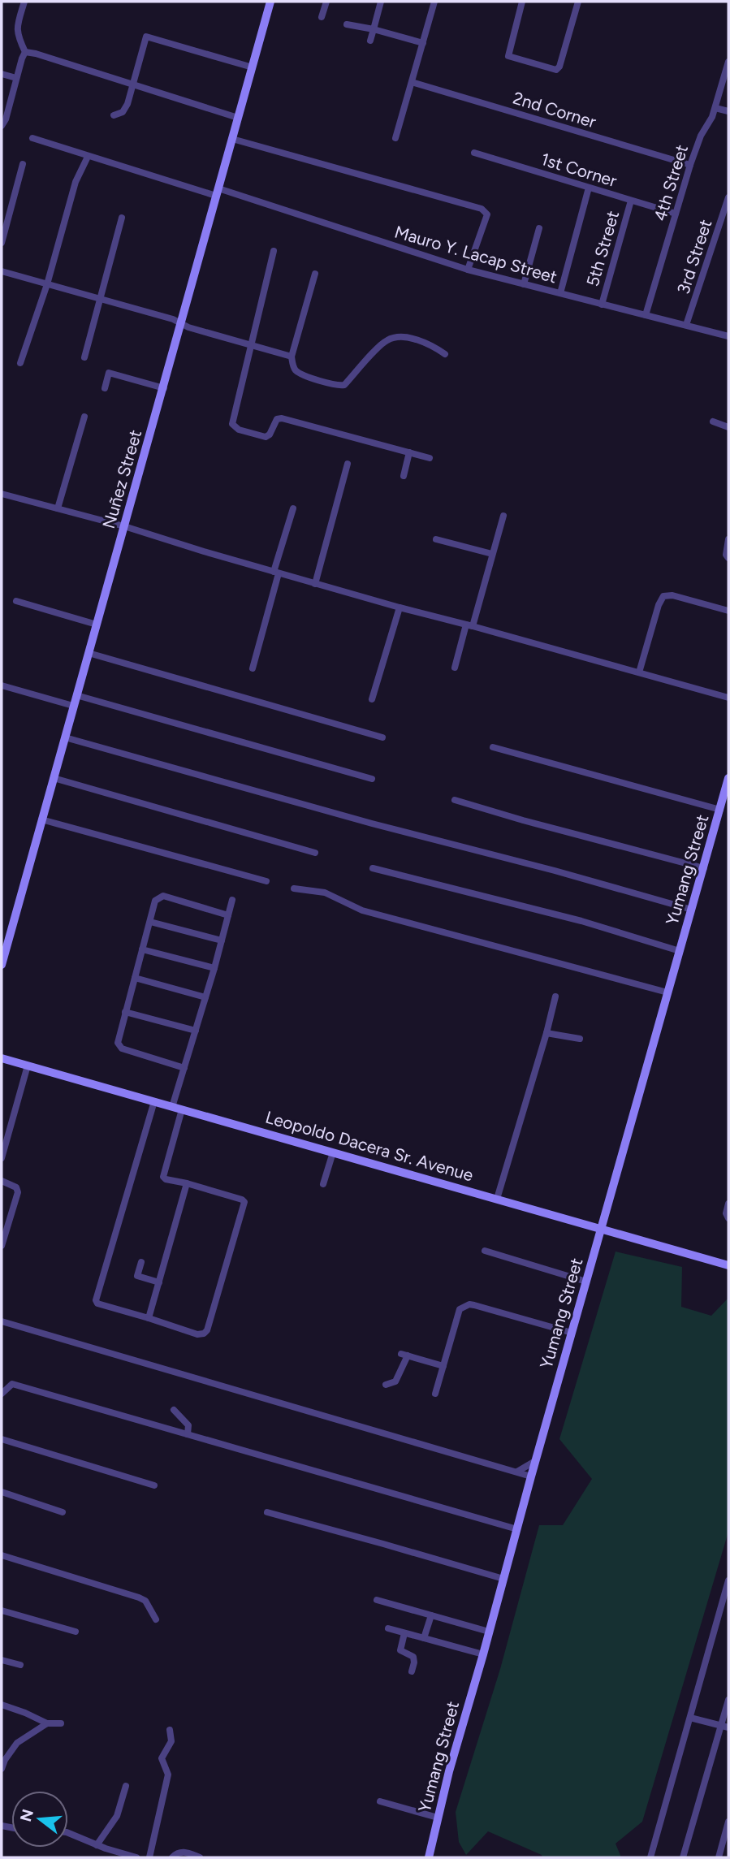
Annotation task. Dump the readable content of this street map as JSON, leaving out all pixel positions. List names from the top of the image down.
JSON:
{
  "streets": {
    "main road": ["Nuñez Street", "Yumang Street", "Leopoldo Dacera Sr. Avenue"],
    "street": [
      "2nd Corner",
      "1st Corner",
      "4th Street",
      "5th Street",
      "Mauro Y. Lacap Street",
      "3rd Street"
    ]
  },
  "crossings": [
    ["2nd Corner", "4th Street"],
    ["1st Corner", "4th Street"],
    ["1st Corner", "5th Street"],
    ["4th Street", "Mauro Y. Lacap Street"],
    ["5th Street", "Mauro Y. Lacap Street"],
    ["Mauro Y. Lacap Street", "3rd Street"],
    ["Mauro Y. Lacap Street", "Nuñez Street"],
    ["Yumang Street", "Leopoldo Dacera Sr. Avenue"]
  ],
  "north": "left"
}
